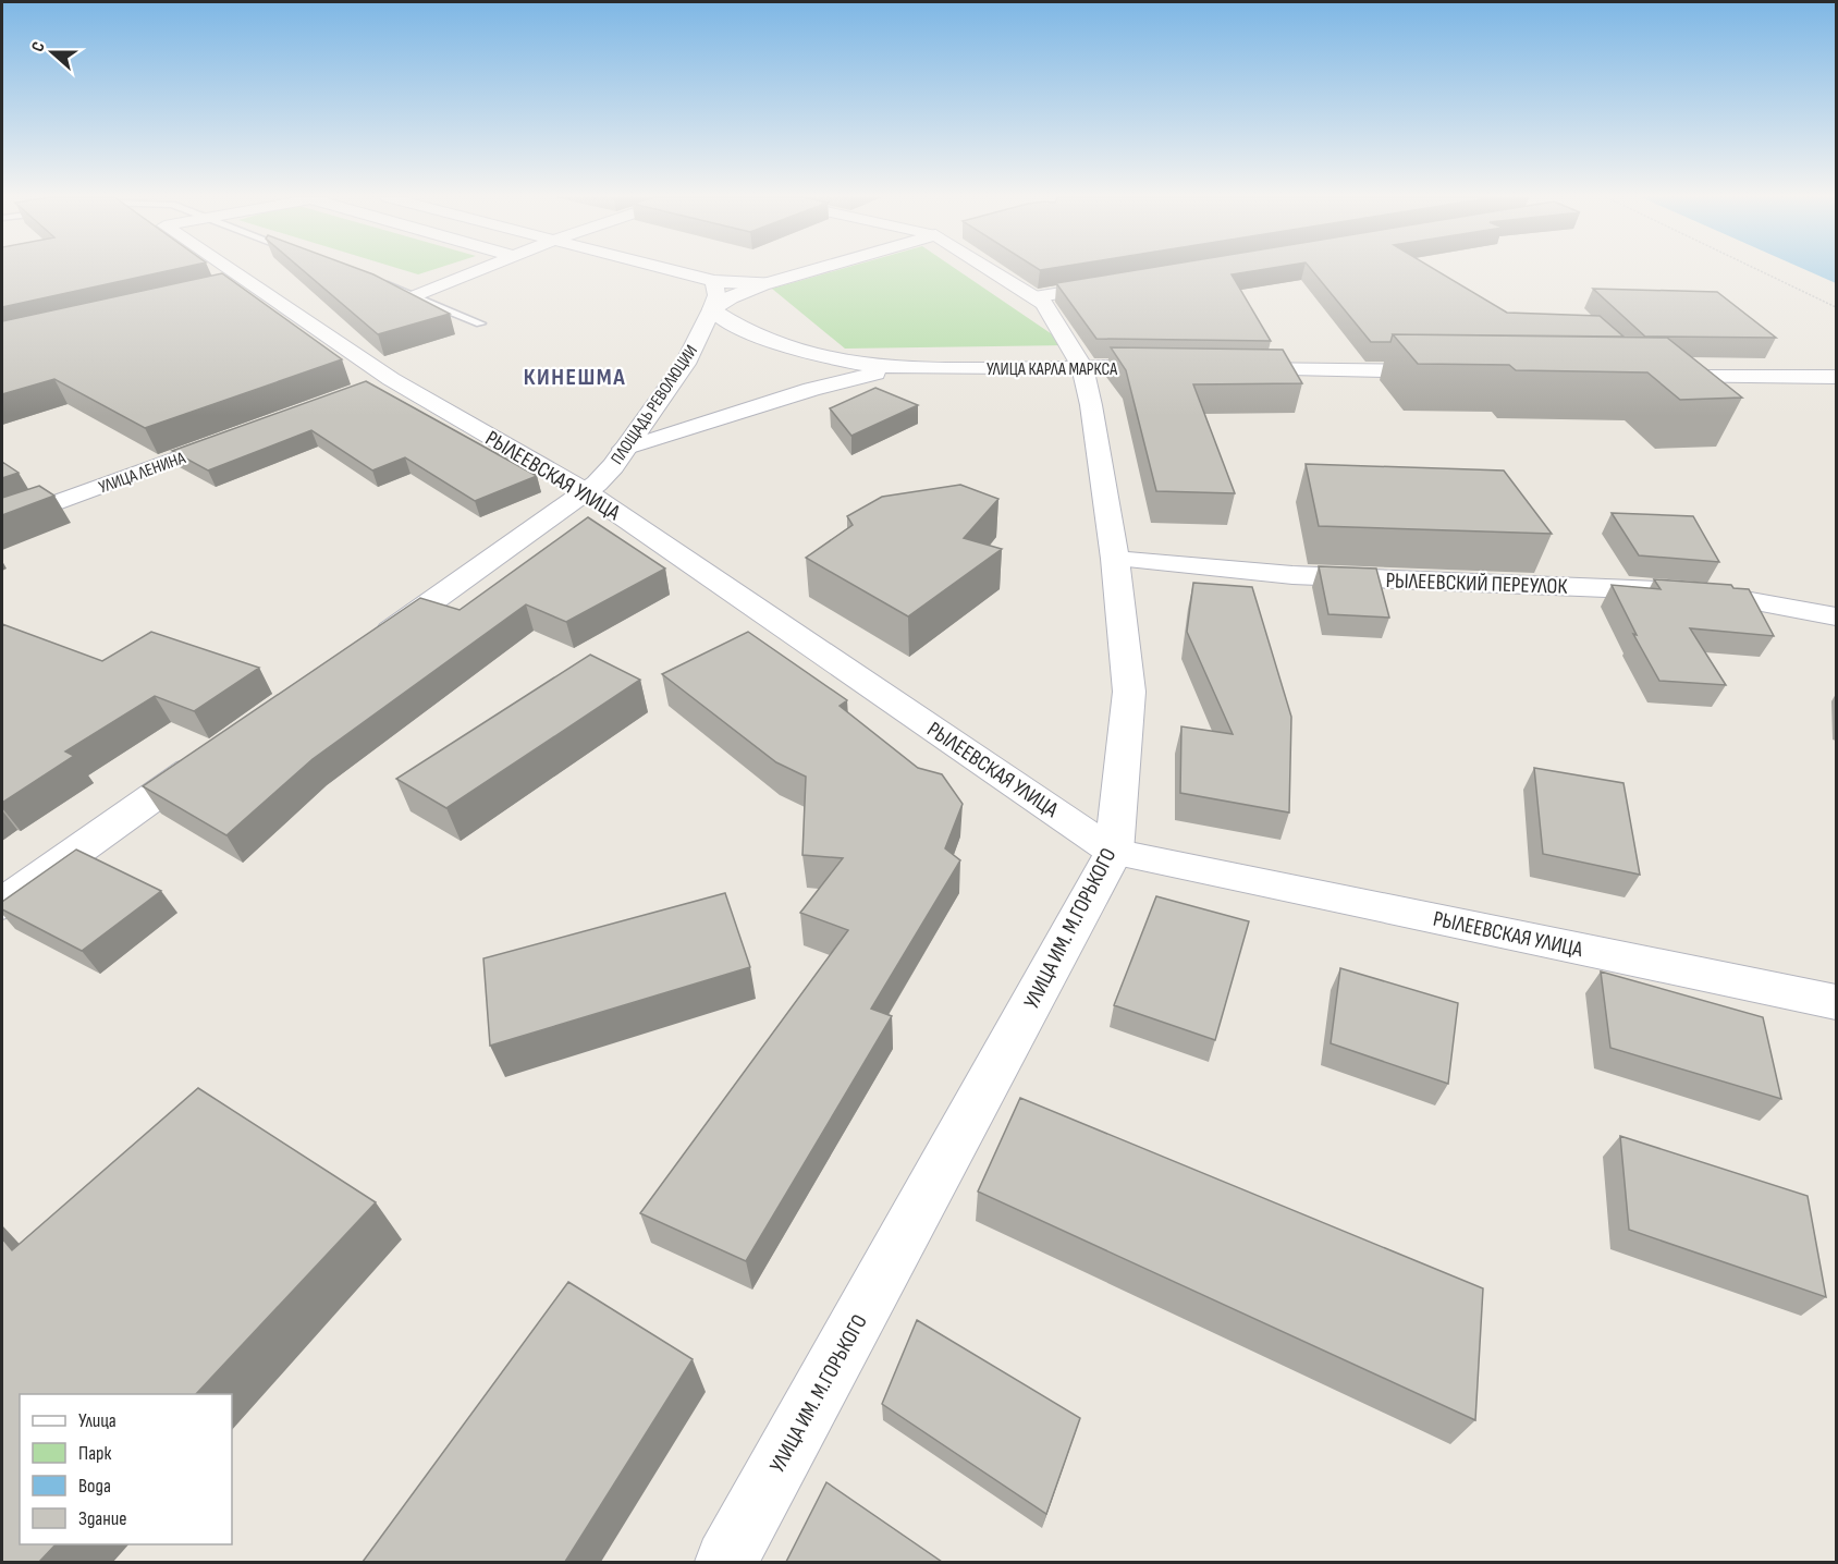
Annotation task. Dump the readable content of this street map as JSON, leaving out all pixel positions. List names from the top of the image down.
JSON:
{
  "streets": {
    "main road": ["ПЛОЩАДЬ РЕВОЛЮЦИИ", "УЛИЦА ИМ. М.ГОРЬКОГО"],
    "street": [
      "УЛИЦА КАРЛА МАРКСА",
      "УЛИЦА ЛЕНИНА",
      "РЫЛЕЕВСКАЯ УЛИЦА",
      "РЫЛЕЕВСКИЙ ПЕРЕУЛОК"
    ]
  },
  "crossings": [
    ["УЛИЦА КАРЛА МАРКСА", "ПЛОЩАДЬ РЕВОЛЮЦИИ"],
    ["УЛИЦА КАРЛА МАРКСА", "УЛИЦА ИМ. М.ГОРЬКОГО"],
    ["ПЛОЩАДЬ РЕВОЛЮЦИИ", "РЫЛЕЕВСКАЯ УЛИЦА"],
    ["РЫЛЕЕВСКАЯ УЛИЦА", "УЛИЦА ИМ. М.ГОРЬКОГО"],
    ["РЫЛЕЕВСКИЙ ПЕРЕУЛОК", "УЛИЦА ИМ. М.ГОРЬКОГО"]
  ],
  "districts": ["КИНЕШМА"],
  "legend": [
    "Улица",
    "Парк",
    "Вода",
    "Здание"
  ],
  "north": "left"
}
